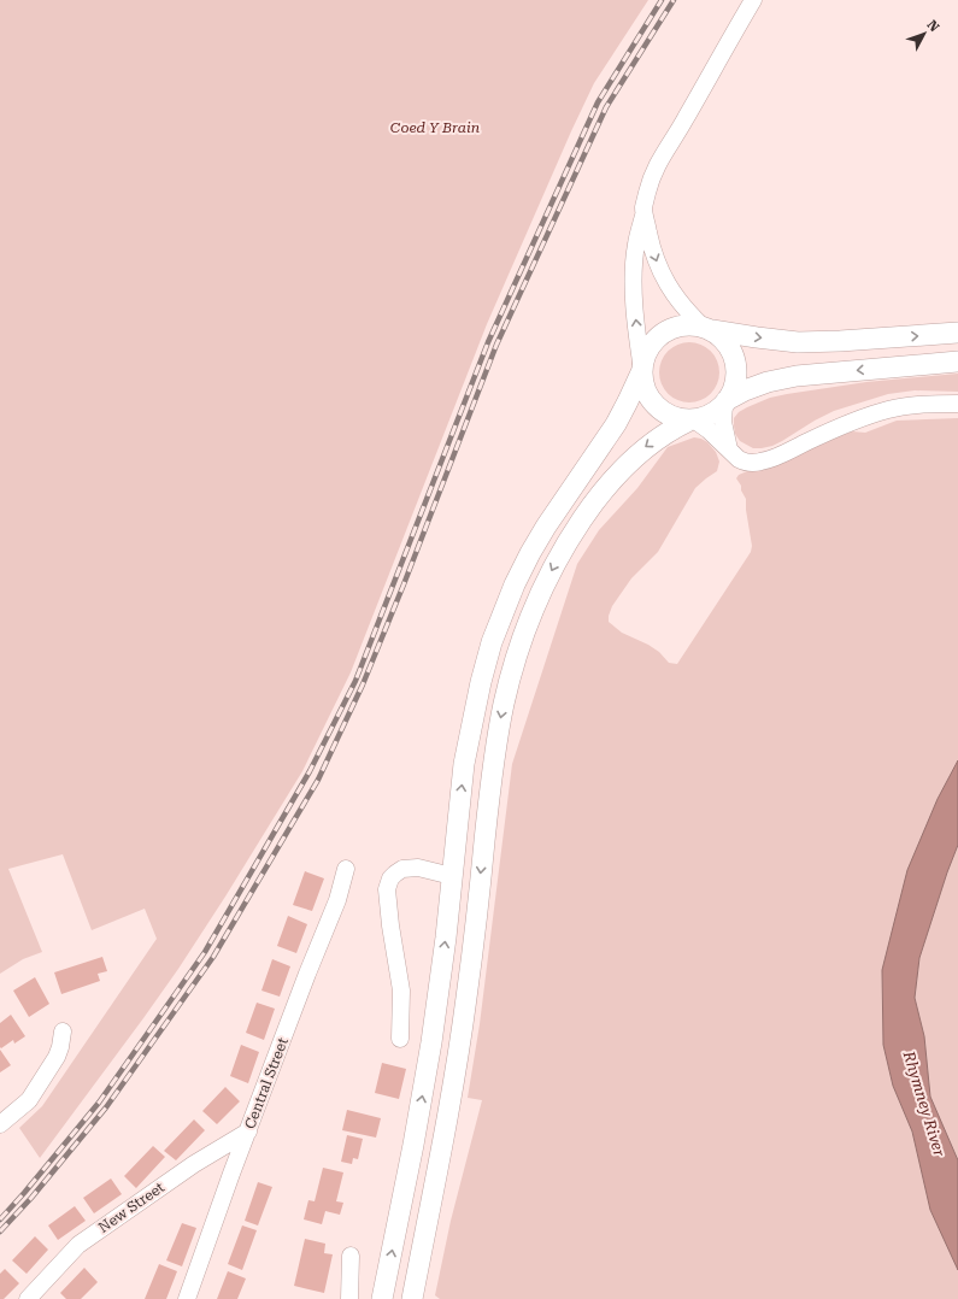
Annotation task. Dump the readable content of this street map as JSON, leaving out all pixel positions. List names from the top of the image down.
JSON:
{
  "streets": {
    "street": ["Central Street", "New Street"]
  },
  "crossings": [
    ["Central Street", "New Street"]
  ],
  "water": ["Rhymney River"],
  "parks": ["Coed Y Brain"],
  "north": "top right"
}
